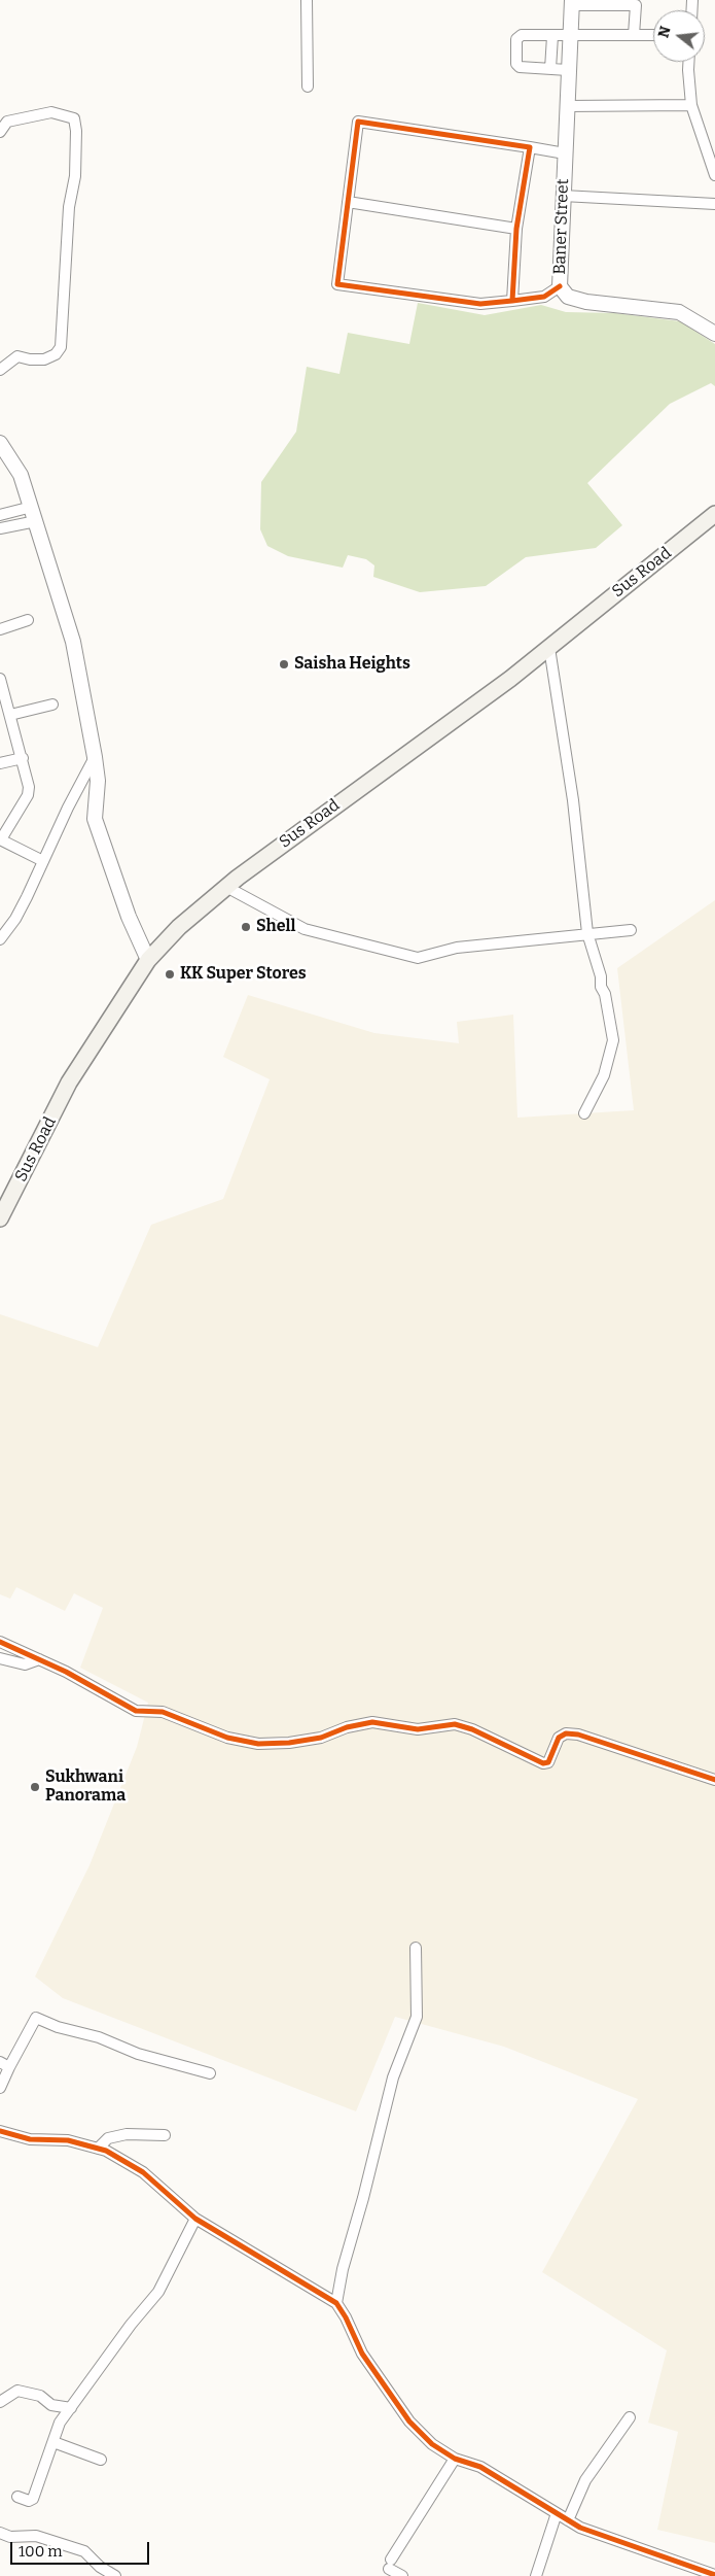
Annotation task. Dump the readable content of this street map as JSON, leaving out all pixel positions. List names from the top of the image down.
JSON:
{
  "streets": {
    "main road": ["Sus Road"],
    "street": ["Baner Street"]
  },
  "places": [
    "Saisha Heights",
    "Shell",
    "KK Super Stores",
    "Sukhwani Panorama"
  ],
  "scale_bar": "100 m",
  "north": "left"
}
